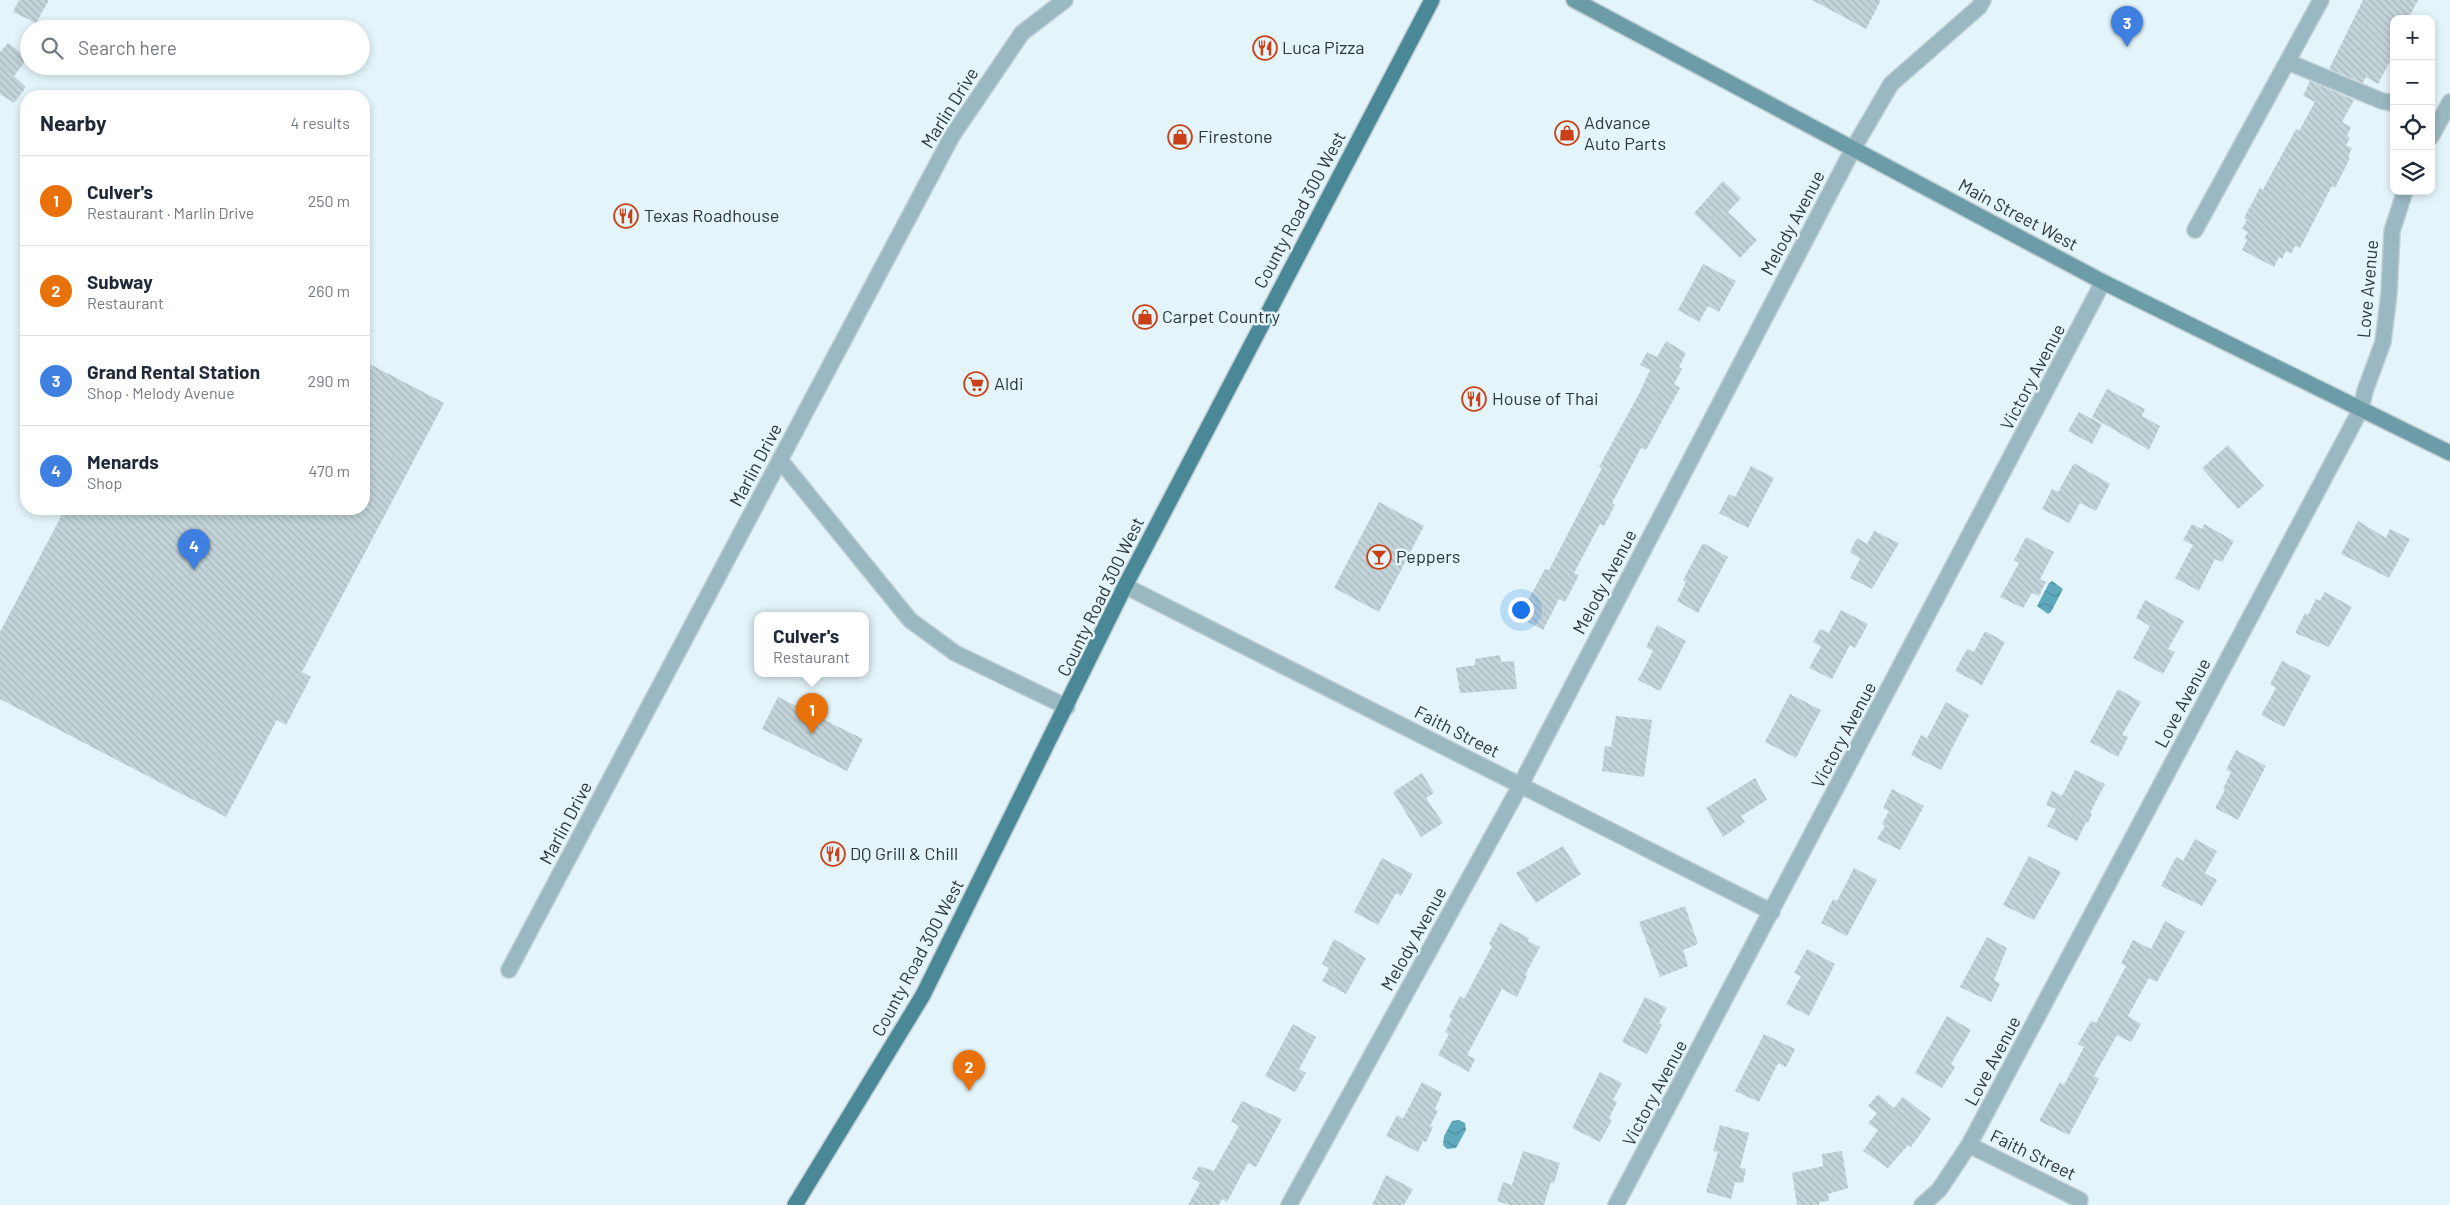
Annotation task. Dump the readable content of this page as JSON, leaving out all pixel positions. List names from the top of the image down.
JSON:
{
  "streets": {
    "main road": ["County Road 300 West", "Main Street West"],
    "street": [
      "Marlin Drive",
      "Melody Avenue",
      "Love Avenue",
      "Victory Avenue",
      "Faith Street"
    ]
  },
  "crossings": [
    ["County Road 300 West", "Faith Street"],
    ["Main Street West", "Melody Avenue"],
    ["Main Street West", "Love Avenue"],
    ["Main Street West", "Victory Avenue"],
    ["Melody Avenue", "Faith Street"],
    ["Love Avenue", "Faith Street"],
    ["Victory Avenue", "Faith Street"]
  ],
  "places": {
    "restaurant": [
      "Luca Pizza",
      "Texas Roadhouse",
      "House of Thai",
      "DQ Grill & Chill"
    ],
    "shop": ["Advance Auto Parts", "Firestone", "Carpet Country"],
    "supermarket": ["Aldi"],
    "bar": ["Peppers"]
  },
  "page": {
    "pins": [
      "3",
      "4",
      "1",
      "2"
    ],
    "map_buttons": ["+", "−"],
    "search": "Search here",
    "heading": ["Nearby", "4 results"],
    "list": [
      {
        "mark": "1",
        "name": "Culver's",
        "note": "Restaurant · Marlin Drive",
        "value": "250 m"
      },
      {
        "mark": "2",
        "name": "Subway",
        "note": "Restaurant",
        "value": "260 m"
      },
      {
        "mark": "3",
        "name": "Grand Rental Station",
        "note": "Shop · Melody Avenue",
        "value": "290 m"
      },
      {
        "mark": "4",
        "name": "Menards",
        "note": "Shop",
        "value": "470 m"
      }
    ],
    "popup": ["Culver's", "Restaurant"]
  }
}
